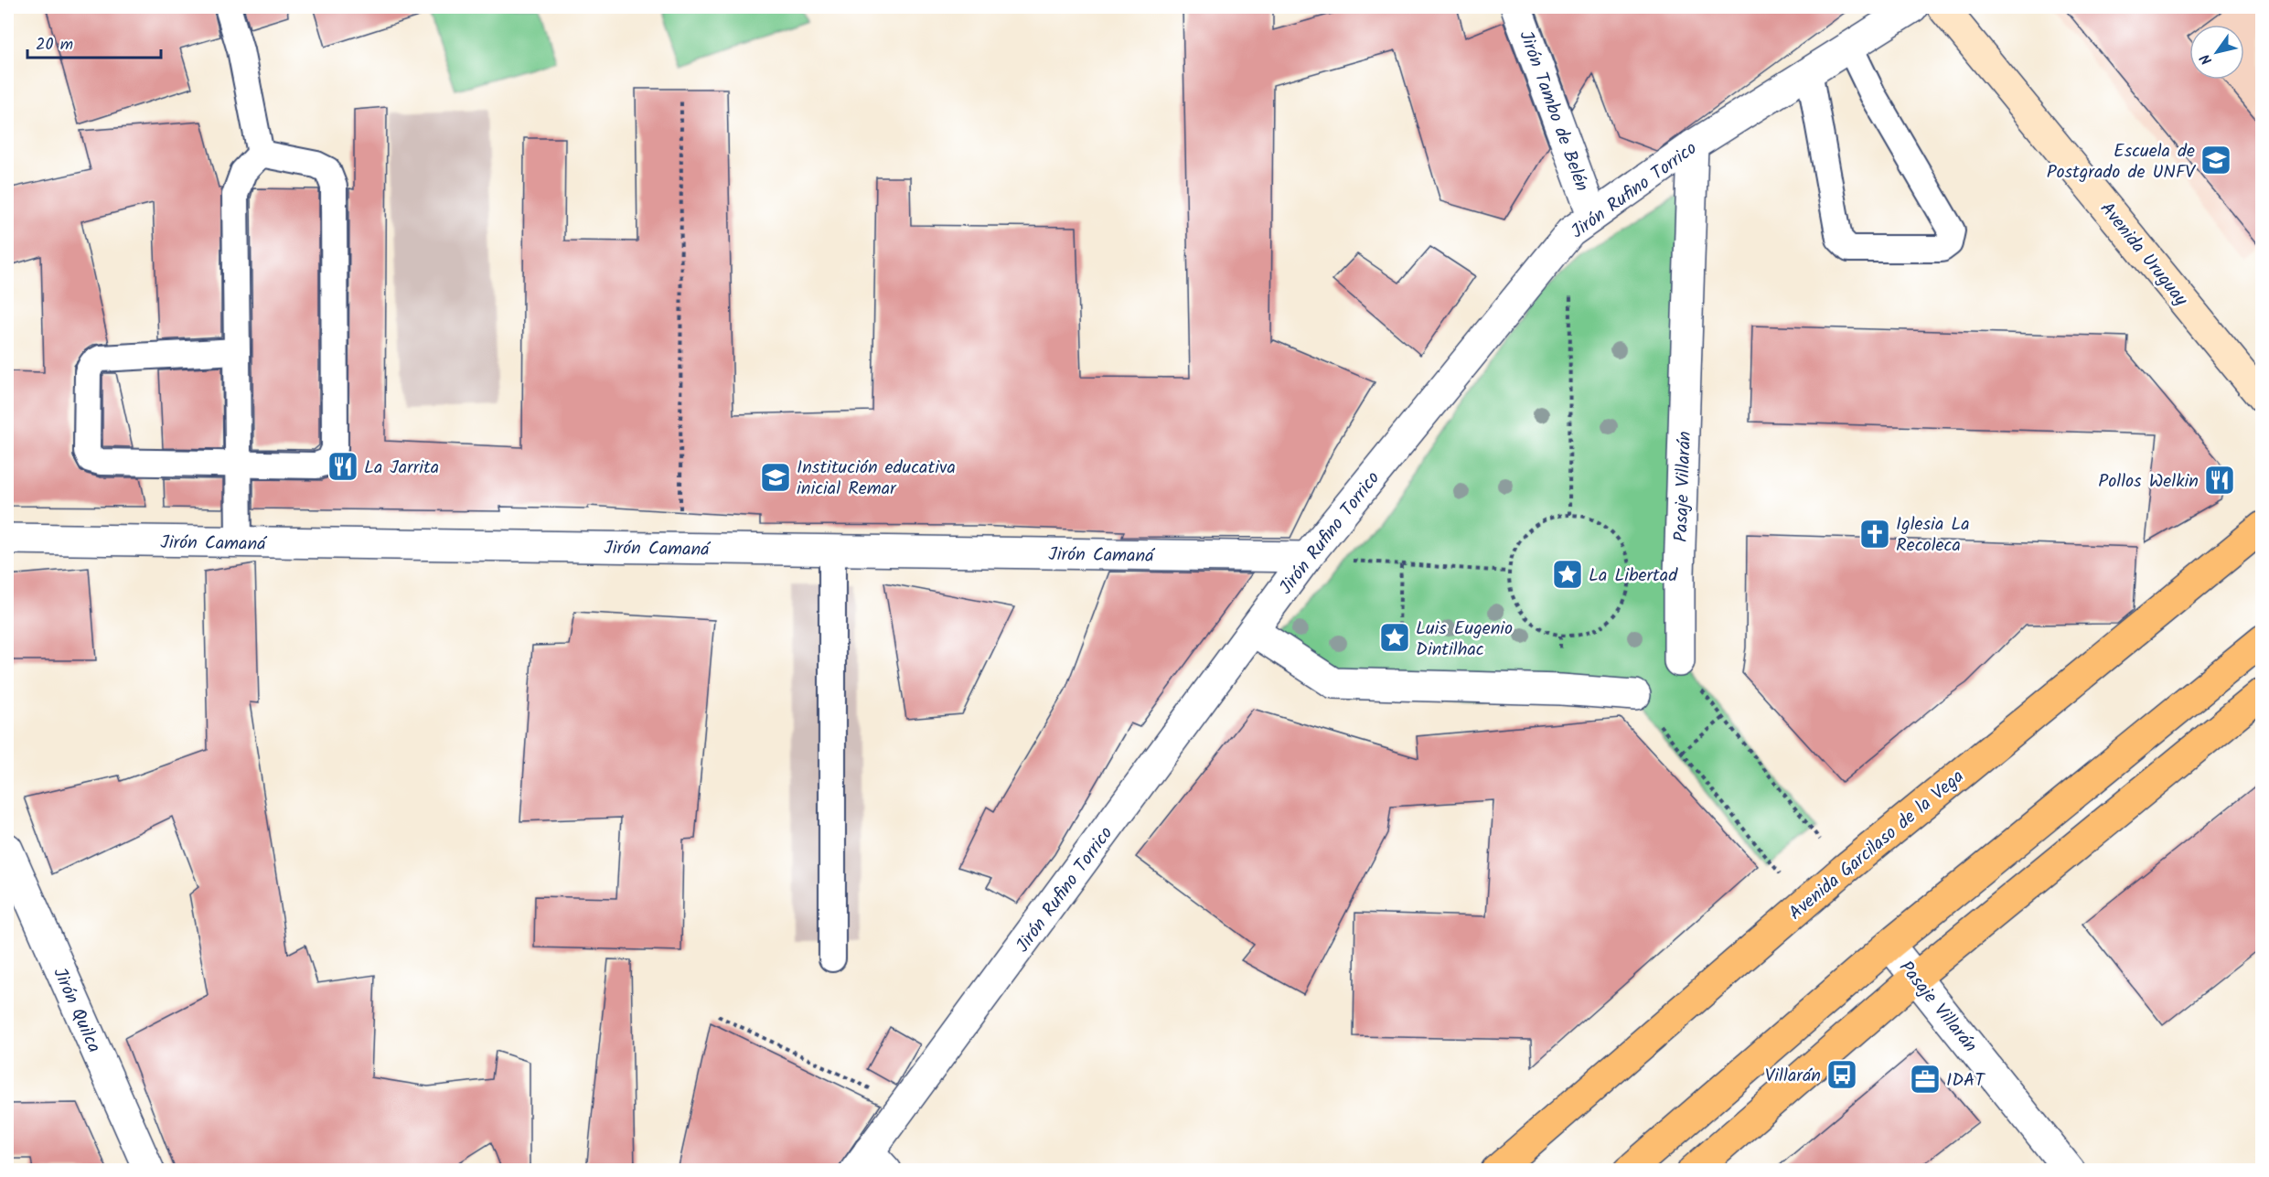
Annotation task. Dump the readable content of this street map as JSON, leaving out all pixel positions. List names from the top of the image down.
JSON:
{
  "streets": {
    "main road": ["Avenida Uruguay", "Avenida Garcilaso de la Vega"],
    "street": [
      "Jirón Tambo de Belén",
      "Jirón Rufino Torrico",
      "Pasaje Villarán",
      "Jirón Camaná",
      "Jirón Quilca"
    ]
  },
  "crossings": [
    ["Jirón Tambo de Belén", "Jirón Rufino Torrico"],
    ["Jirón Rufino Torrico", "Pasaje Villarán"],
    ["Jirón Rufino Torrico", "Jirón Camaná"]
  ],
  "places": {
    "school or university": ["Escuela de Postgrado de UNFV", "Institución educativa inicial Remar"],
    "restaurant": ["La Jarrita", "Pollos Welkin"],
    "church": ["Iglesia La Recoleca"],
    "place": ["La Libertad", "Luis Eugenio Dintilhac"],
    "bus stop": ["Villarán"],
    "office": ["IDAT"]
  },
  "scale_bar": "20 m",
  "north": "bottom left"
}
